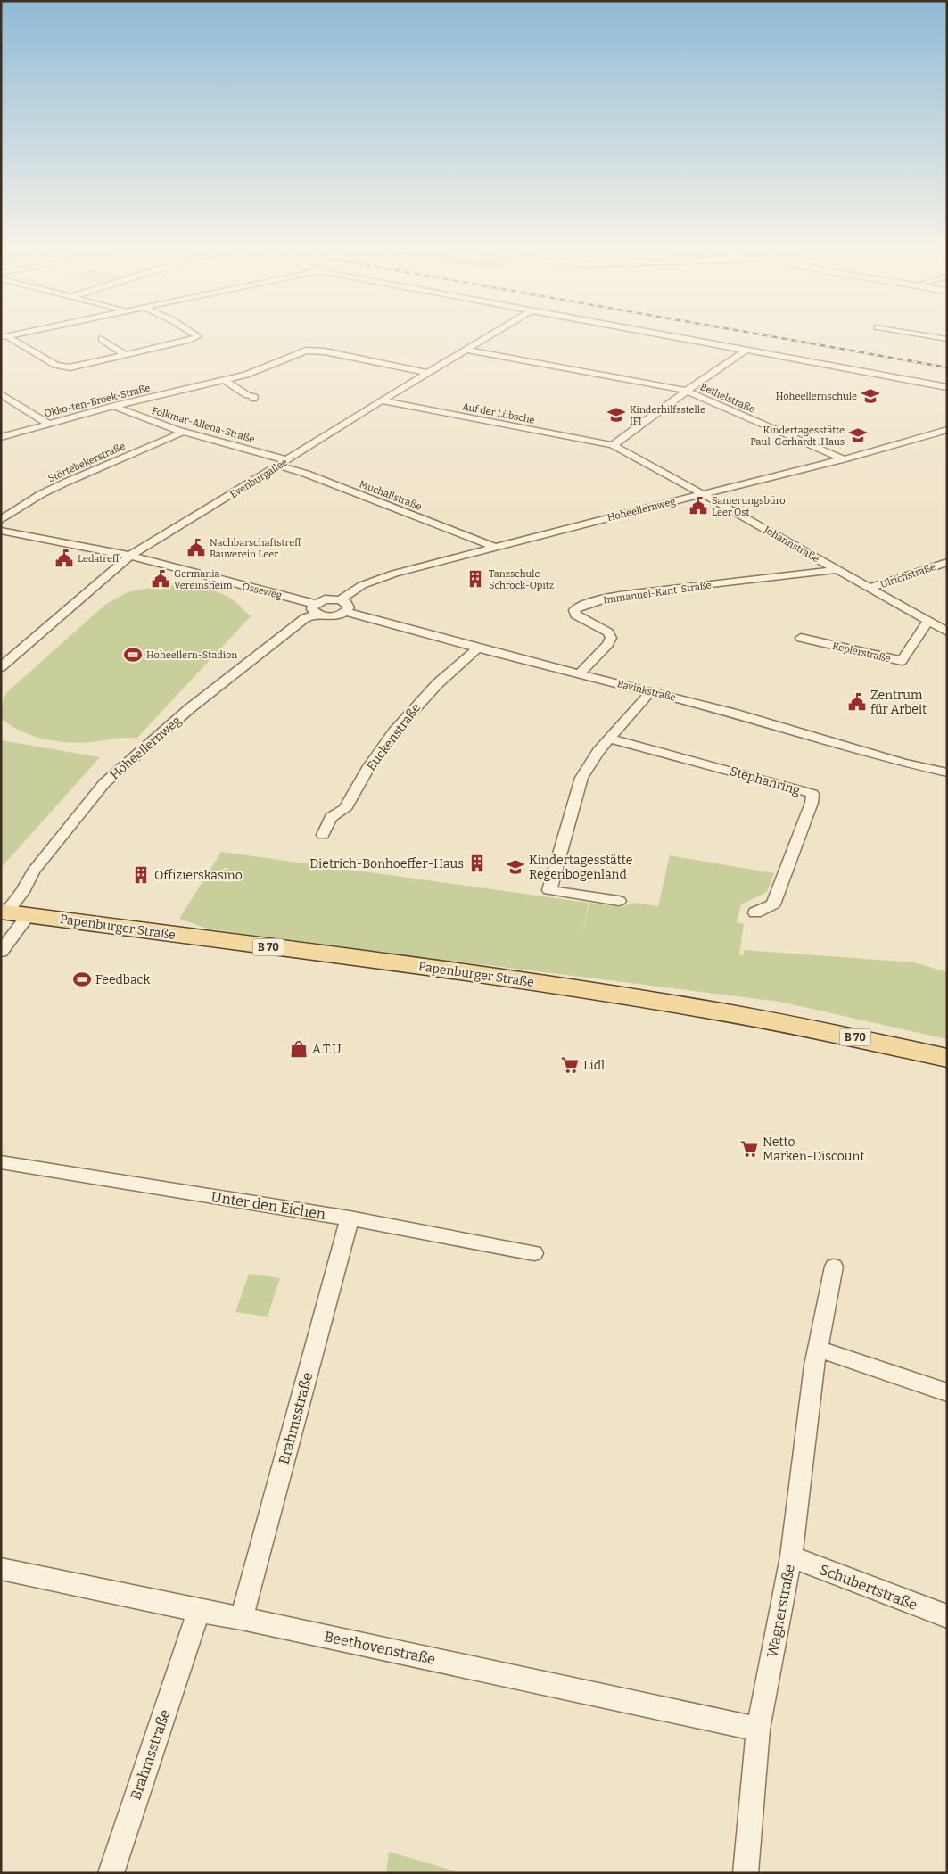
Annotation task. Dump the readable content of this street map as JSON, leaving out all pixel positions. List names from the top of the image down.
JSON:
{
  "streets": {
    "main road": ["Papenburger Straße", "B 70"],
    "street": [
      "Bethelstraße",
      "Okko-ten-Broek-Straße",
      "Auf der Lübsche",
      "Folkmar-Allena-Straße",
      "Störtebekerstraße",
      "Evenburgallee",
      "Muchallstraße",
      "Hoheellernweg",
      "Johannstraße",
      "Ulrichstraße",
      "Osseweg",
      "Immanuel-Kant-Straße",
      "Keplerstraße",
      "Bavinkstraße",
      "Euckenstraße",
      "Stephanring",
      "Unter den Eichen",
      "Brahmsstraße",
      "Schubertstraße",
      "Wagnerstraße",
      "Beethovenstraße"
    ]
  },
  "crossings": [
    ["Bethelstraße", "Evenburgallee"],
    ["Bethelstraße", "Hoheellernweg"],
    ["Okko-ten-Broek-Straße", "Folkmar-Allena-Straße"],
    ["Okko-ten-Broek-Straße", "Evenburgallee"],
    ["Auf der Lübsche", "Evenburgallee"],
    ["Auf der Lübsche", "Johannstraße"],
    ["Folkmar-Allena-Straße", "Störtebekerstraße"],
    ["Folkmar-Allena-Straße", "Evenburgallee"],
    ["Evenburgallee", "Muchallstraße"],
    ["Evenburgallee", "Osseweg"],
    ["Muchallstraße", "Hoheellernweg"],
    ["Hoheellernweg", "Johannstraße"],
    ["Hoheellernweg", "Osseweg"],
    ["Hoheellernweg", "Papenburger Straße"],
    ["Johannstraße", "Ulrichstraße"],
    ["Johannstraße", "Immanuel-Kant-Straße"],
    ["Johannstraße", "Keplerstraße"],
    ["Osseweg", "Bavinkstraße"],
    ["Immanuel-Kant-Straße", "Bavinkstraße"],
    ["Bavinkstraße", "Euckenstraße"],
    ["Unter den Eichen", "Brahmsstraße"],
    ["Brahmsstraße", "Beethovenstraße"],
    ["Schubertstraße", "Wagnerstraße"],
    ["Wagnerstraße", "Beethovenstraße"]
  ],
  "places": {
    "school or university": [
      "Hoheellernschule",
      "Kinderhilfsstelle IFI",
      "Kindertagesstätte Paul-Gerhardt-Haus",
      "Kindertagesstätte Regenbogenland"
    ],
    "public building": [
      "Sanierungsbüro Leer Ost",
      "Nachbarschaftstreff Bauverein Leer",
      "Ledatreff",
      "Germania Vereinsheim",
      "Zentrum für Arbeit"
    ],
    "building": ["Tanzschule Schrock-Opitz", "Dietrich-Bonhoeffer-Haus", "Offizierskasino"],
    "sports": ["Hoheellern-Stadion", "Feedback"],
    "shop": ["A.T.U"],
    "supermarket": ["Lidl", "Netto Marken-Discount"]
  }
}
